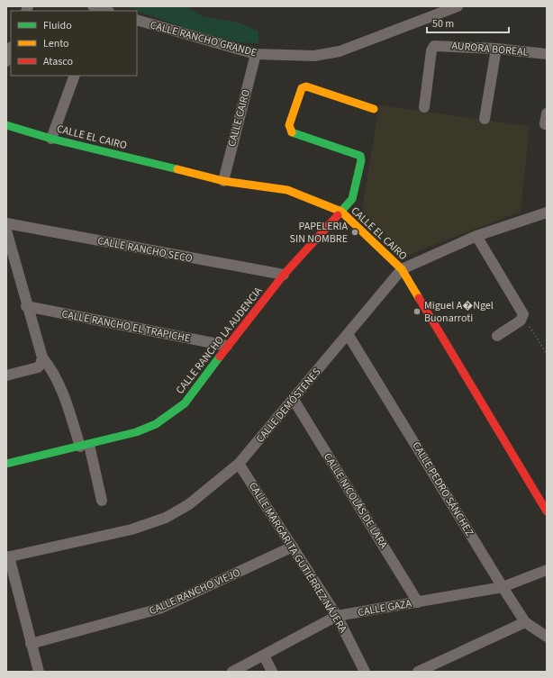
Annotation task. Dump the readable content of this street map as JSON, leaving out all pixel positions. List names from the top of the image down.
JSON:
{
  "streets": {
    "street": [
      "CALLE RANCHO GRANDE",
      "AURORA BOREAL",
      "CALLE CAIRO",
      "CALLE EL CAIRO",
      "CALLE RANCHO SECO",
      "CALLE RANCHO EL TRAPICHE",
      "CALLE RANCHO LA AUDENCIA",
      "CALLE DEMÓSTENES",
      "CALLE PEDRO SÁNCHEZ",
      "CALLE NICOLÁS DE LARA",
      "CALLE MARGARITA GUTIÉRREZ NÁJERA",
      "CALLE RANCHO VIEJO",
      "CALLE GAZA"
    ]
  },
  "crossings": [
    ["CALLE RANCHO GRANDE", "CALLE CAIRO"],
    ["CALLE CAIRO", "CALLE EL CAIRO"],
    ["CALLE EL CAIRO", "CALLE RANCHO LA AUDENCIA"],
    ["CALLE EL CAIRO", "CALLE DEMÓSTENES"],
    ["CALLE RANCHO SECO", "CALLE RANCHO LA AUDENCIA"],
    ["CALLE RANCHO EL TRAPICHE", "CALLE RANCHO LA AUDENCIA"],
    ["CALLE DEMÓSTENES", "CALLE PEDRO SÁNCHEZ"],
    ["CALLE DEMÓSTENES", "CALLE NICOLÁS DE LARA"],
    ["CALLE DEMÓSTENES", "CALLE MARGARITA GUTIÉRREZ NÁJERA"],
    ["CALLE PEDRO SÁNCHEZ", "CALLE GAZA"],
    ["CALLE NICOLÁS DE LARA", "CALLE GAZA"],
    ["CALLE MARGARITA GUTIÉRREZ NÁJERA", "CALLE RANCHO VIEJO"],
    ["CALLE MARGARITA GUTIÉRREZ NÁJERA", "CALLE GAZA"]
  ],
  "places": ["PAPELERIA SIN NOMBRE", "Miguel A�Ngel Buonarroti"],
  "legend": ["Fluido", "Lento", "Atasco"],
  "scale_bar": "50 m"
}
